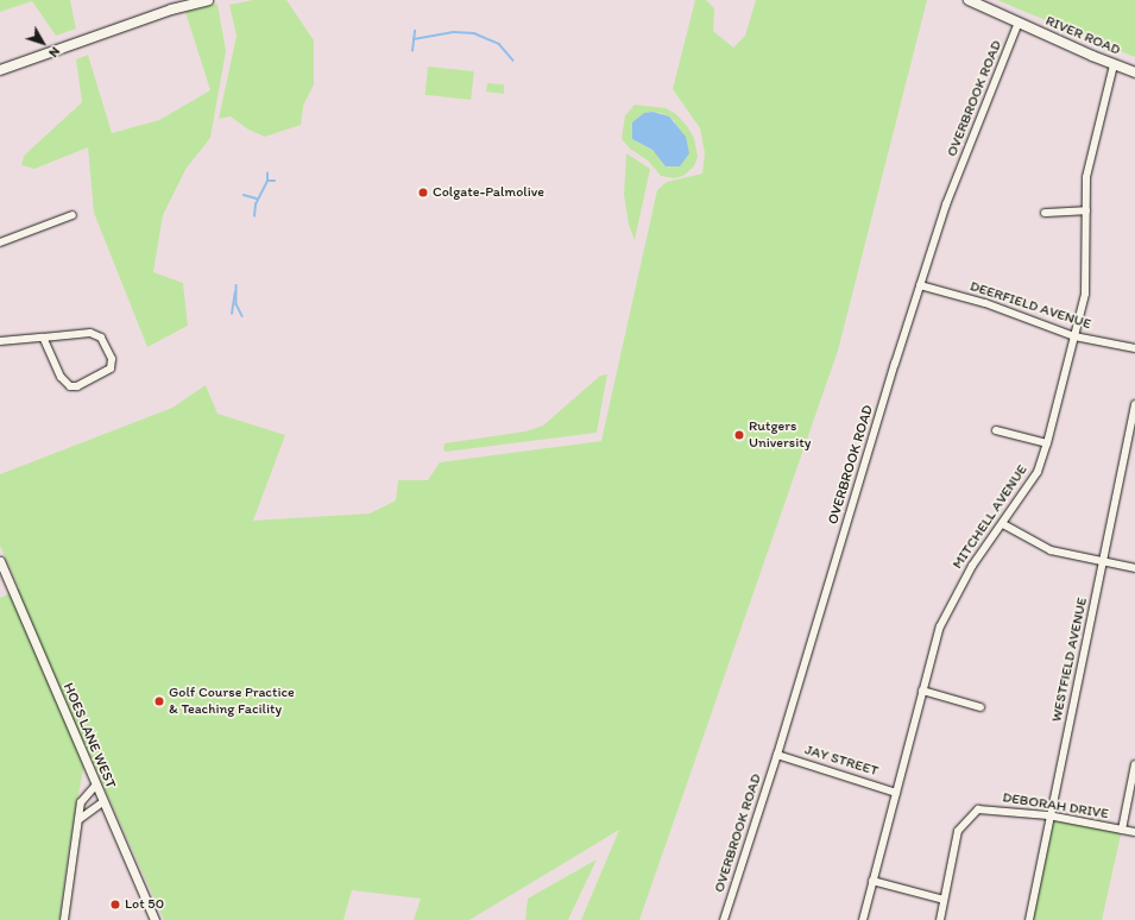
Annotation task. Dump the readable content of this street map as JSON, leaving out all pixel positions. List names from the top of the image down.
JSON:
{
  "streets": {
    "main road": ["RIVER ROAD"],
    "street": [
      "OVERBROOK ROAD",
      "DEERFIELD AVENUE",
      "MITCHELL AVENUE",
      "WESTFIELD AVENUE",
      "HOES LANE WEST",
      "JAY STREET",
      "DEBORAH DRIVE"
    ]
  },
  "crossings": [
    ["RIVER ROAD", "OVERBROOK ROAD"],
    ["RIVER ROAD", "MITCHELL AVENUE"],
    ["OVERBROOK ROAD", "DEERFIELD AVENUE"],
    ["OVERBROOK ROAD", "JAY STREET"],
    ["DEERFIELD AVENUE", "MITCHELL AVENUE"],
    ["MITCHELL AVENUE", "JAY STREET"],
    ["WESTFIELD AVENUE", "DEBORAH DRIVE"]
  ],
  "places": [
    "Colgate-Palmolive",
    "Rutgers University",
    "Golf Course Practice & Teaching Facility",
    "Lot 50"
  ],
  "north": "bottom right"
}
